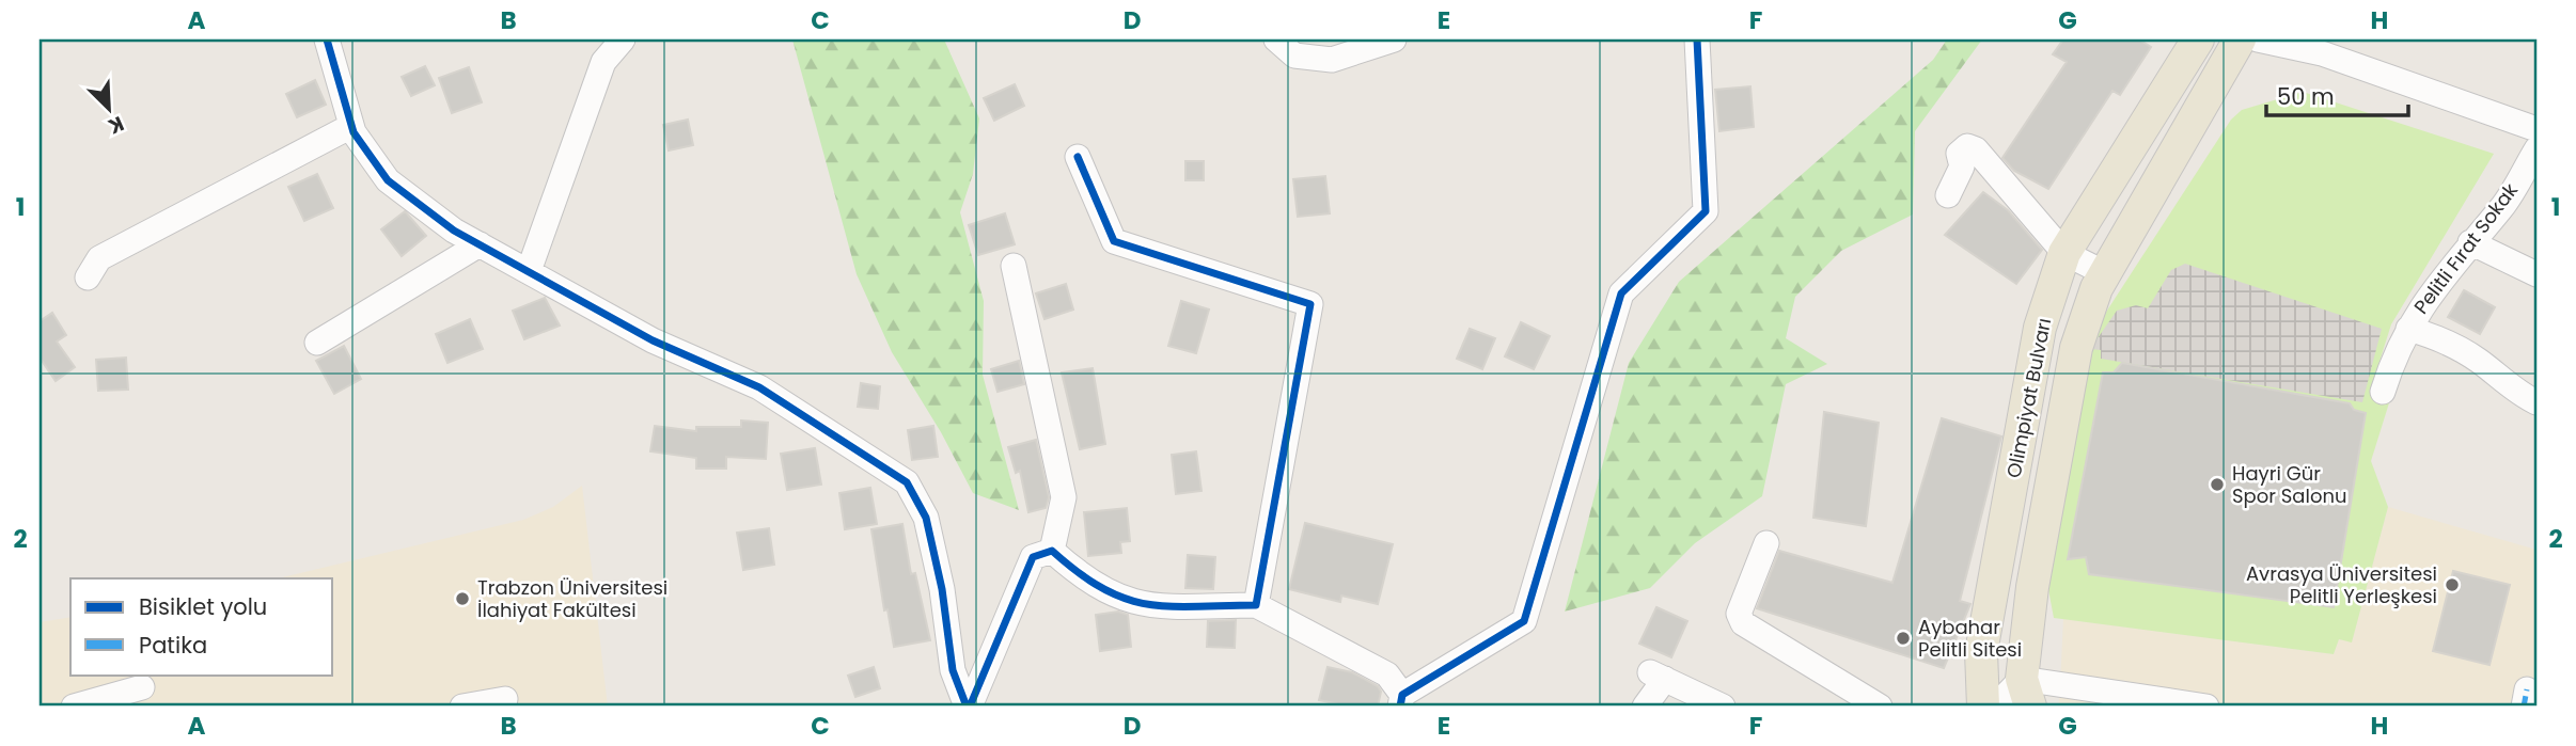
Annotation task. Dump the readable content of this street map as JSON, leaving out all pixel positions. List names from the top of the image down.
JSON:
{
  "streets": {
    "main road": ["Olimpiyat Bulvarı"],
    "street": ["Pelitli Fırat Sokak"]
  },
  "places": [
    "Hayri Gür Spor Salonu",
    "Avrasya Üniversitesi Pelitli Yerleşkesi",
    "Trabzon Üniversitesi İlahiyat Fakültesi",
    "Aybahar Pelitli Sitesi"
  ],
  "legend": ["Bisiklet yolu", "Patika"],
  "scale_bar": "50 m",
  "north": "bottom right",
  "grid": {
    "columns": [
      "A",
      "B",
      "C",
      "D",
      "E",
      "F",
      "G",
      "H"
    ],
    "rows": ["1", "2"]
  }
}
